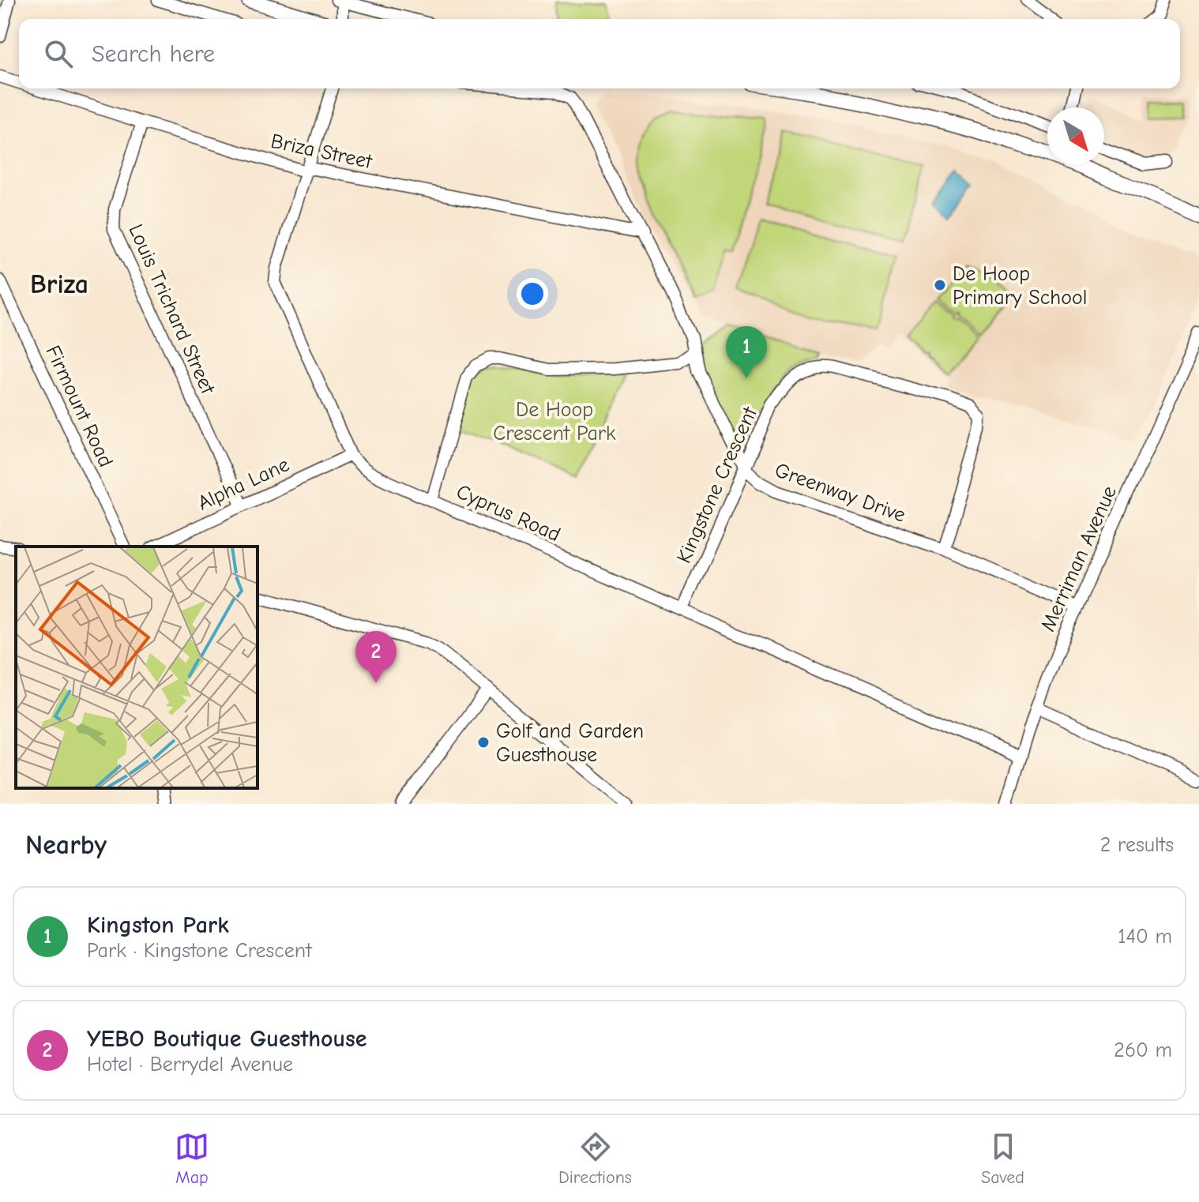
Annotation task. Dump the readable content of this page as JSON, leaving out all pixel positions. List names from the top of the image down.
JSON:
{
  "streets": {
    "street": [
      "Briza Street",
      "Louis Trichard Street",
      "Firmount Road",
      "Alpha Lane",
      "Kingstone Crescent",
      "Greenway Drive",
      "Cyprus Road",
      "Merriman Avenue"
    ]
  },
  "crossings": [
    ["Briza Street", "Louis Trichard Street"],
    ["Briza Street", "Greenway Drive"],
    ["Briza Street", "Cyprus Road"],
    ["Louis Trichard Street", "Alpha Lane"],
    ["Alpha Lane", "Cyprus Road"],
    ["Kingstone Crescent", "Greenway Drive"],
    ["Kingstone Crescent", "Cyprus Road"],
    ["Greenway Drive", "Merriman Avenue"],
    ["Cyprus Road", "Merriman Avenue"]
  ],
  "districts": ["Briza"],
  "parks": ["De Hoop Crescent Park"],
  "places": ["De Hoop Primary School", "Golf and Garden Guesthouse"],
  "north": "bottom right",
  "page": {
    "search": "Search here",
    "pins": ["1", "2"],
    "heading": ["Nearby", "2 results"],
    "list": [
      {
        "mark": "1",
        "name": "Kingston Park",
        "note": "Park · Kingstone Crescent",
        "value": "140 m"
      },
      {
        "mark": "2",
        "name": "YEBO Boutique Guesthouse",
        "note": "Hotel · Berrydel Avenue",
        "value": "260 m"
      }
    ],
    "nav": ["Map", "Directions", "Saved"]
  }
}
